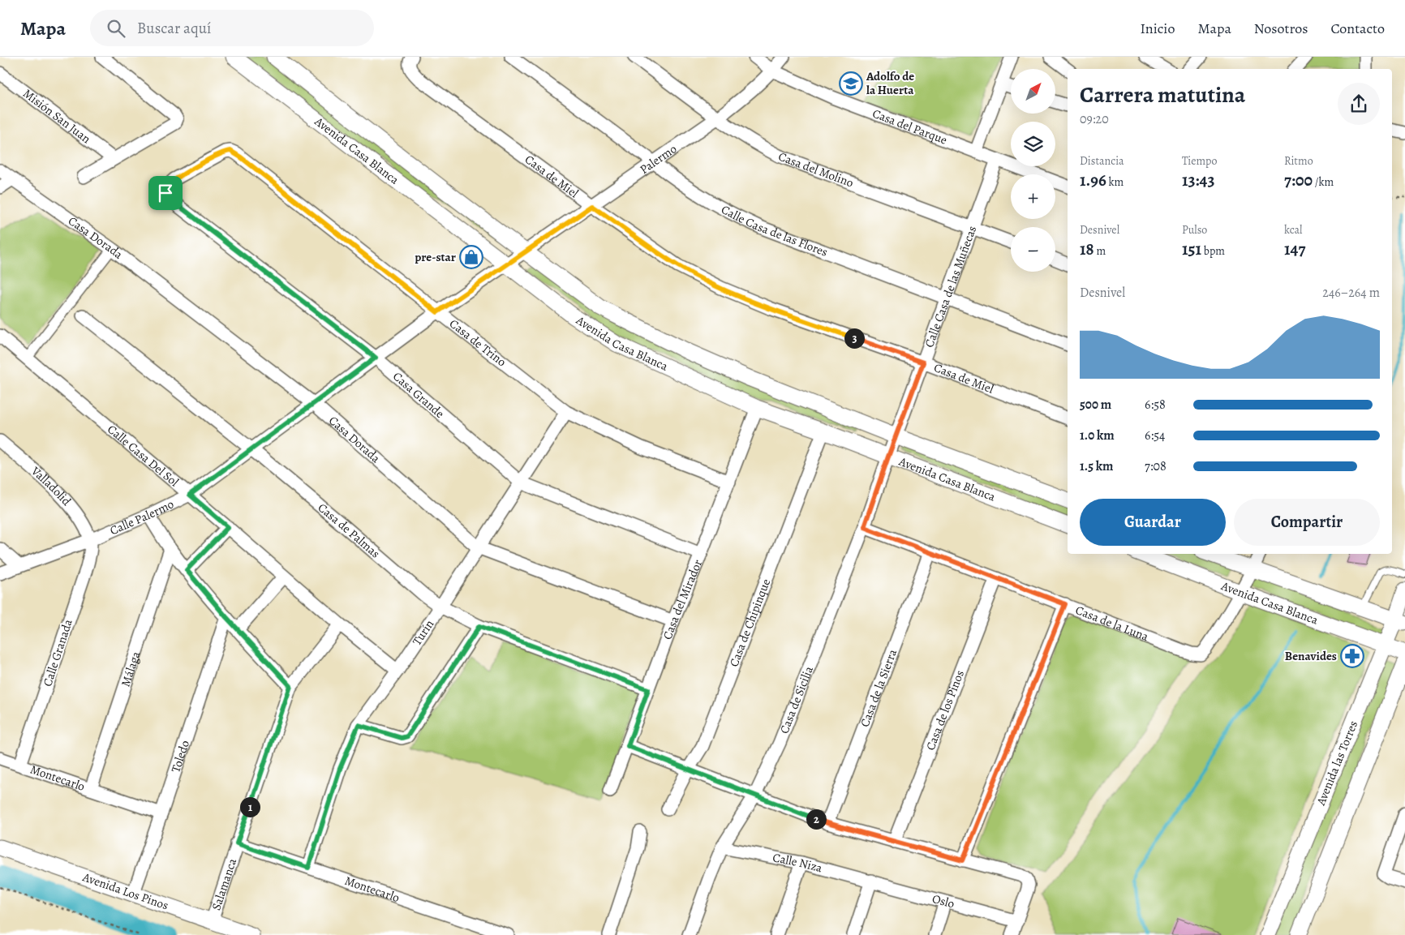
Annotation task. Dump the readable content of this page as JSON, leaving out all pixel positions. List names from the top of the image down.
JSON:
{
  "streets": {
    "street": [
      "Misión San Juan",
      "Casa del Parque",
      "Avenida Casa Blanca",
      "Palermo",
      "Casa del Molino",
      "Casa de Miel",
      "Calle Casa de las Flores",
      "Casa Dorada",
      "Calle Casa de las Muñecas",
      "Casa de Trino",
      "Casa Grande",
      "Calle Casa Del Sol",
      "Valladolid",
      "Calle Palermo",
      "Casa de Palmas",
      "Casa del Mirador",
      "Casa de Chipinque",
      "Casa de la Luna",
      "Turín",
      "Calle Granada",
      "Málaga",
      "Casa de la Sierra",
      "Casa de Sicilia",
      "Casa de los Pinos",
      "Toledo",
      "Avenida las Torres",
      "Montecarlo",
      "Calle Niza",
      "Salamanca",
      "Avenida Los Pinos",
      "Oslo"
    ]
  },
  "crossings": [
    ["Casa del Parque", "Palermo"],
    ["Casa del Parque", "Calle Casa de las Muñecas"],
    ["Avenida Casa Blanca", "Palermo"],
    ["Avenida Casa Blanca", "Calle Casa de las Muñecas"],
    ["Avenida Casa Blanca", "Calle Palermo"],
    ["Avenida Casa Blanca", "Casa del Mirador"],
    ["Avenida Casa Blanca", "Casa de Chipinque"],
    ["Avenida Casa Blanca", "Casa de la Luna"],
    ["Avenida Casa Blanca", "Casa de Sicilia"],
    ["Avenida Casa Blanca", "Avenida las Torres"],
    ["Palermo", "Casa del Molino"],
    ["Palermo", "Casa de Miel"],
    ["Palermo", "Calle Casa de las Flores"],
    ["Palermo", "Calle Palermo"],
    ["Casa del Molino", "Calle Casa de las Muñecas"],
    ["Casa de Miel", "Calle Casa de las Muñecas"],
    ["Calle Casa de las Flores", "Calle Casa de las Muñecas"],
    ["Casa Dorada", "Calle Palermo"],
    ["Casa Dorada", "Casa del Mirador"],
    ["Casa Dorada", "Turín"],
    ["Calle Casa de las Muñecas", "Casa de Sicilia"],
    ["Casa de Trino", "Casa Grande"],
    ["Casa de Trino", "Calle Palermo"],
    ["Casa de Trino", "Casa del Mirador"],
    ["Casa de Trino", "Turín"],
    ["Casa Grande", "Calle Palermo"],
    ["Casa Grande", "Casa del Mirador"],
    ["Casa Grande", "Turín"],
    ["Calle Casa Del Sol", "Calle Palermo"],
    ["Calle Casa Del Sol", "Turín"],
    ["Calle Casa Del Sol", "Salamanca"],
    ["Valladolid", "Calle Palermo"],
    ["Valladolid", "Calle Granada"],
    ["Calle Palermo", "Casa de Palmas"],
    ["Calle Palermo", "Calle Granada"],
    ["Casa de Palmas", "Casa del Mirador"],
    ["Casa de Palmas", "Turín"],
    ["Casa de la Luna", "Casa de la Sierra"],
    ["Casa de la Luna", "Casa de Sicilia"],
    ["Casa de la Luna", "Casa de los Pinos"],
    ["Turín", "Montecarlo"],
    ["Calle Granada", "Montecarlo"],
    ["Málaga", "Montecarlo"],
    ["Casa de Sicilia", "Calle Niza"],
    ["Toledo", "Montecarlo"],
    ["Toledo", "Avenida Los Pinos"],
    ["Montecarlo", "Salamanca"],
    ["Calle Niza", "Oslo"],
    ["Salamanca", "Avenida Los Pinos"]
  ],
  "places": {
    "school or university": ["Adolfo de la Huerta"],
    "shop": ["pre-star"],
    "pharmacy": ["Benavides"]
  },
  "north": "top right",
  "page": {
    "header": "Mapa",
    "search": "Buscar aquí",
    "nav": [
      "Inicio",
      "Mapa",
      "Nosotros",
      "Contacto"
    ],
    "map_buttons": ["+", "−"],
    "heading": ["Carrera matutina", "09:20"],
    "stats": [
      ["Distancia", "1.96 km"],
      ["Tiempo", "13:43"],
      ["Ritmo", "7:00 /km"],
      ["Desnivel", "18 m"],
      ["Pulso", "151 bpm"],
      ["kcal", "147"]
    ],
    "chart": ["Desnivel", "246–264 m"],
    "pins": ["3", "1", "2"],
    "list": [
      {
        "name": "500 m",
        "note": "6:58"
      },
      {
        "name": "1.0 km",
        "note": "6:54"
      },
      {
        "name": "1.5 km",
        "note": "7:08"
      }
    ],
    "buttons": ["Guardar", "Compartir"]
  }
}
